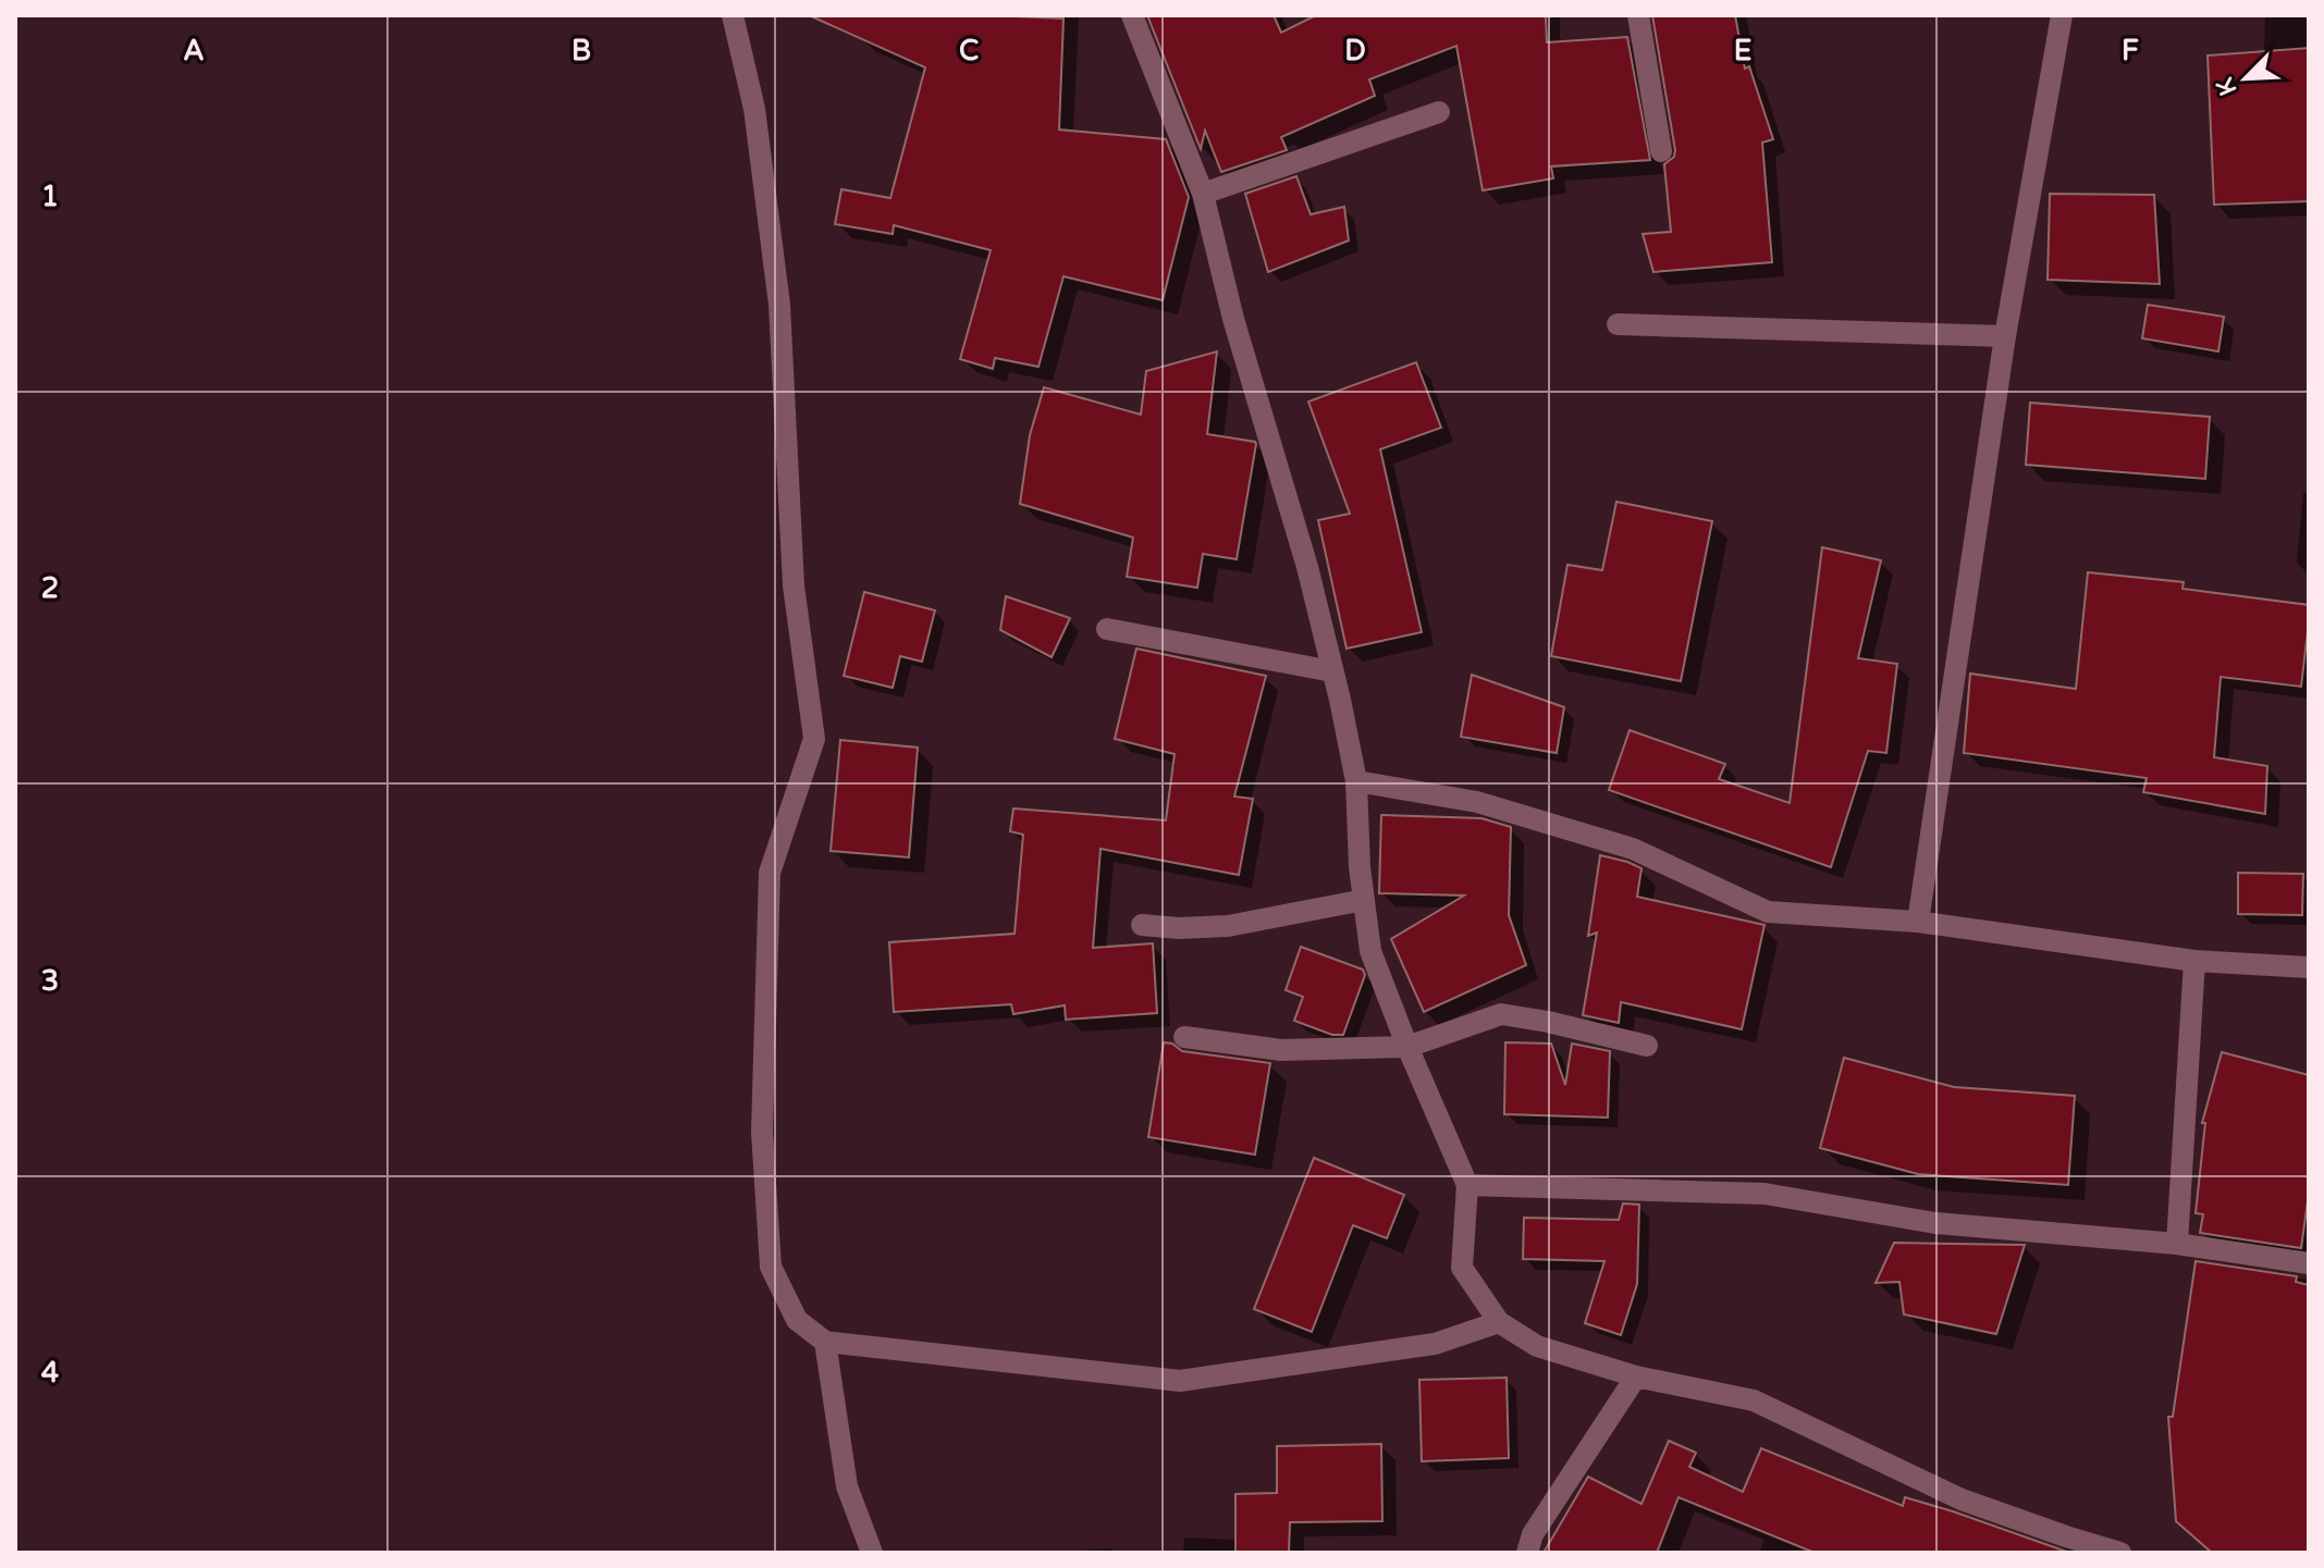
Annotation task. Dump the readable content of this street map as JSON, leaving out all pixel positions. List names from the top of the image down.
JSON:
{
  "north": "bottom left",
  "grid": {
    "columns": [
      "A",
      "B",
      "C",
      "D",
      "E",
      "F"
    ],
    "rows": [
      "1",
      "2",
      "3",
      "4"
    ]
  }
}
